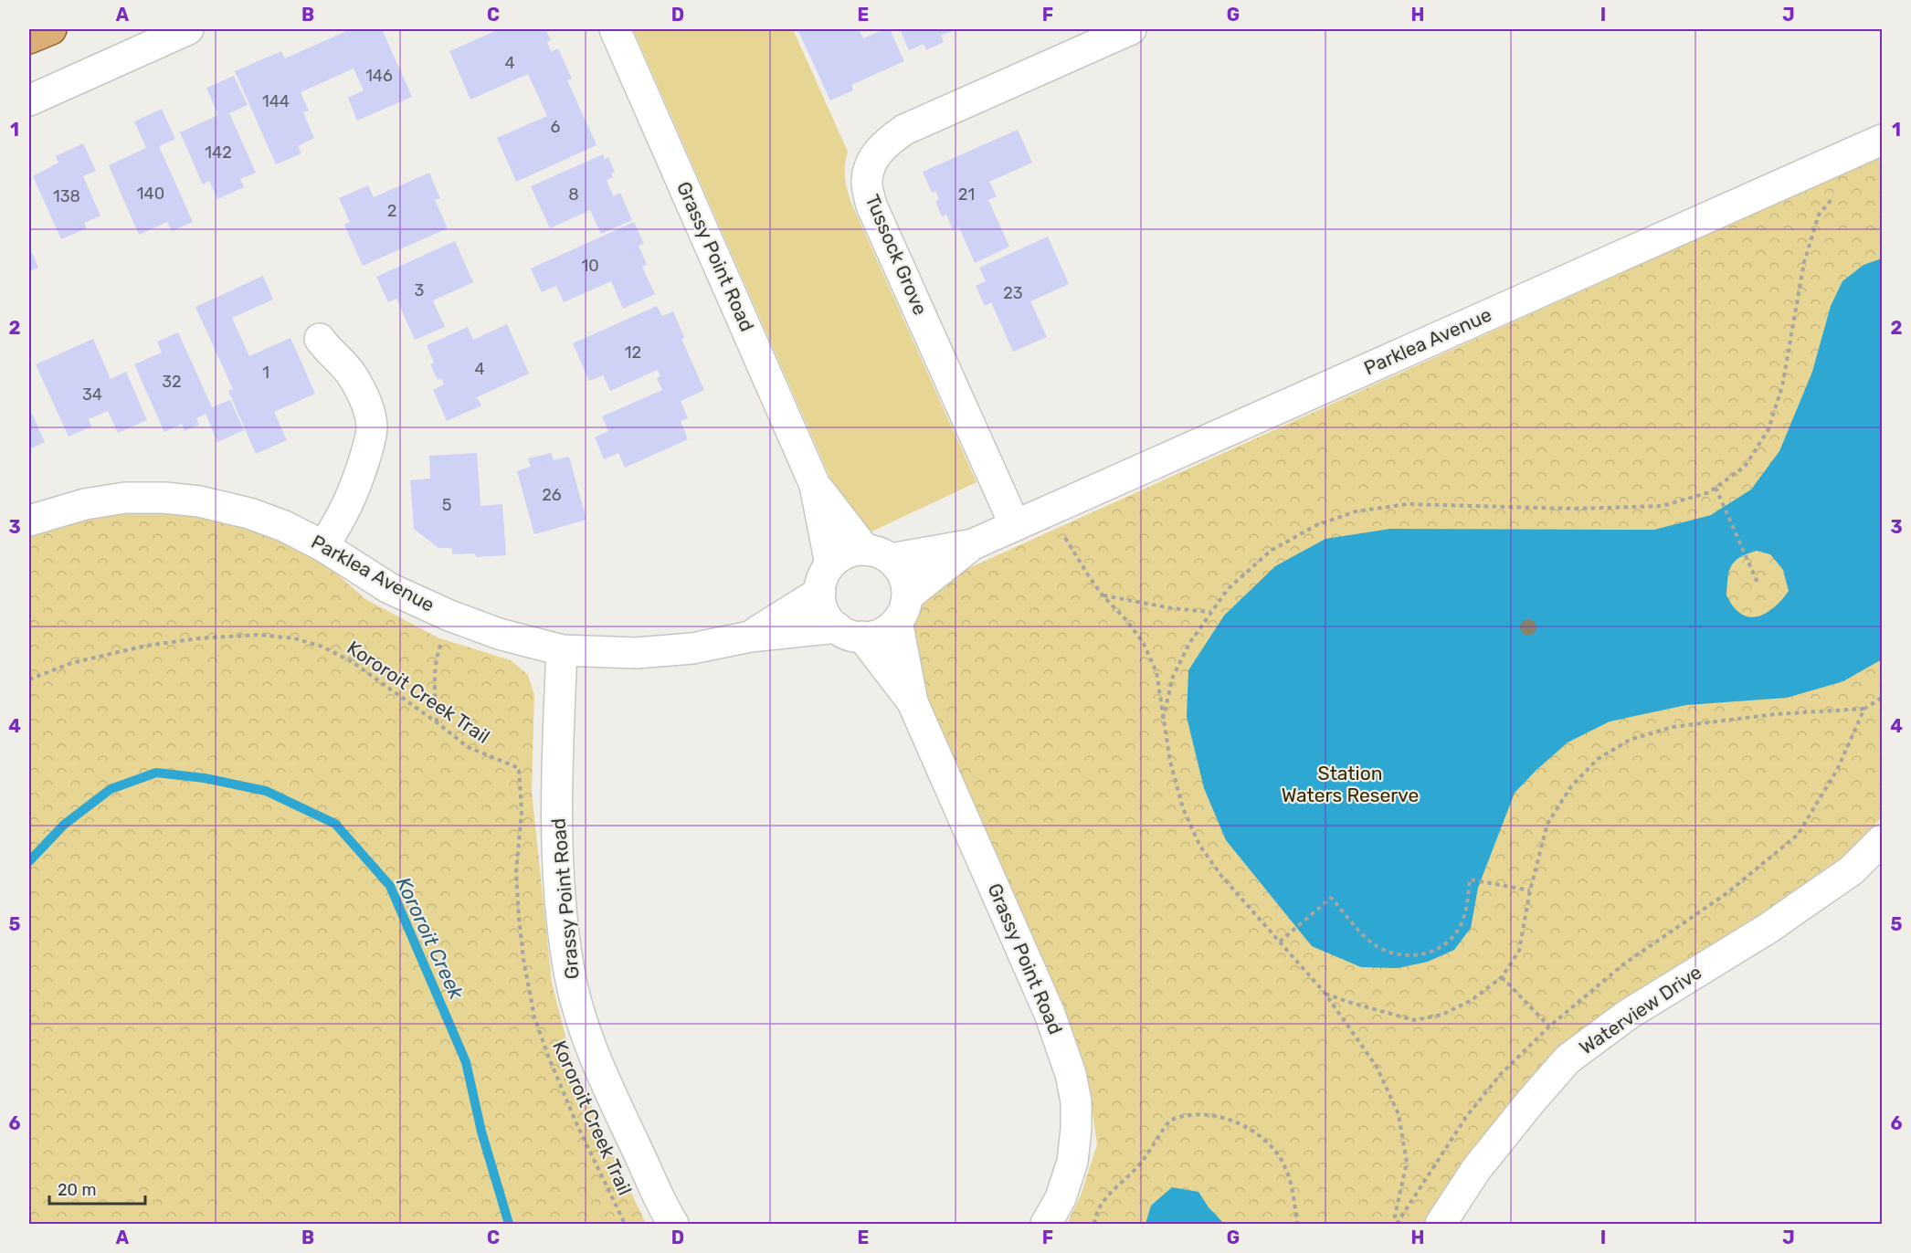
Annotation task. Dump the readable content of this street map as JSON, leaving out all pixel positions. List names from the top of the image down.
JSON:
{
  "streets": {
    "street": [
      "Tussock Grove",
      "Grassy Point Road",
      "Parklea Avenue",
      "Waterview Drive"
    ],
    "path": ["Kororoit Creek Trail"]
  },
  "crossings": [
    ["Tussock Grove", "Parklea Avenue"],
    ["Grassy Point Road", "Parklea Avenue"]
  ],
  "water": ["Kororoit Creek"],
  "parks": ["Station Waters Reserve"],
  "house_numbers": [
    "4",
    "146",
    "144",
    "6",
    "142",
    "140",
    "8",
    "21",
    "138",
    "2",
    "10",
    "3",
    "23",
    "12",
    "4",
    "1",
    "32",
    "34",
    "26",
    "5"
  ],
  "scale_bar": "20 m",
  "grid": {
    "columns": [
      "A",
      "B",
      "C",
      "D",
      "E",
      "F",
      "G",
      "H",
      "I",
      "J"
    ],
    "rows": [
      "1",
      "2",
      "3",
      "4",
      "5",
      "6"
    ]
  }
}
